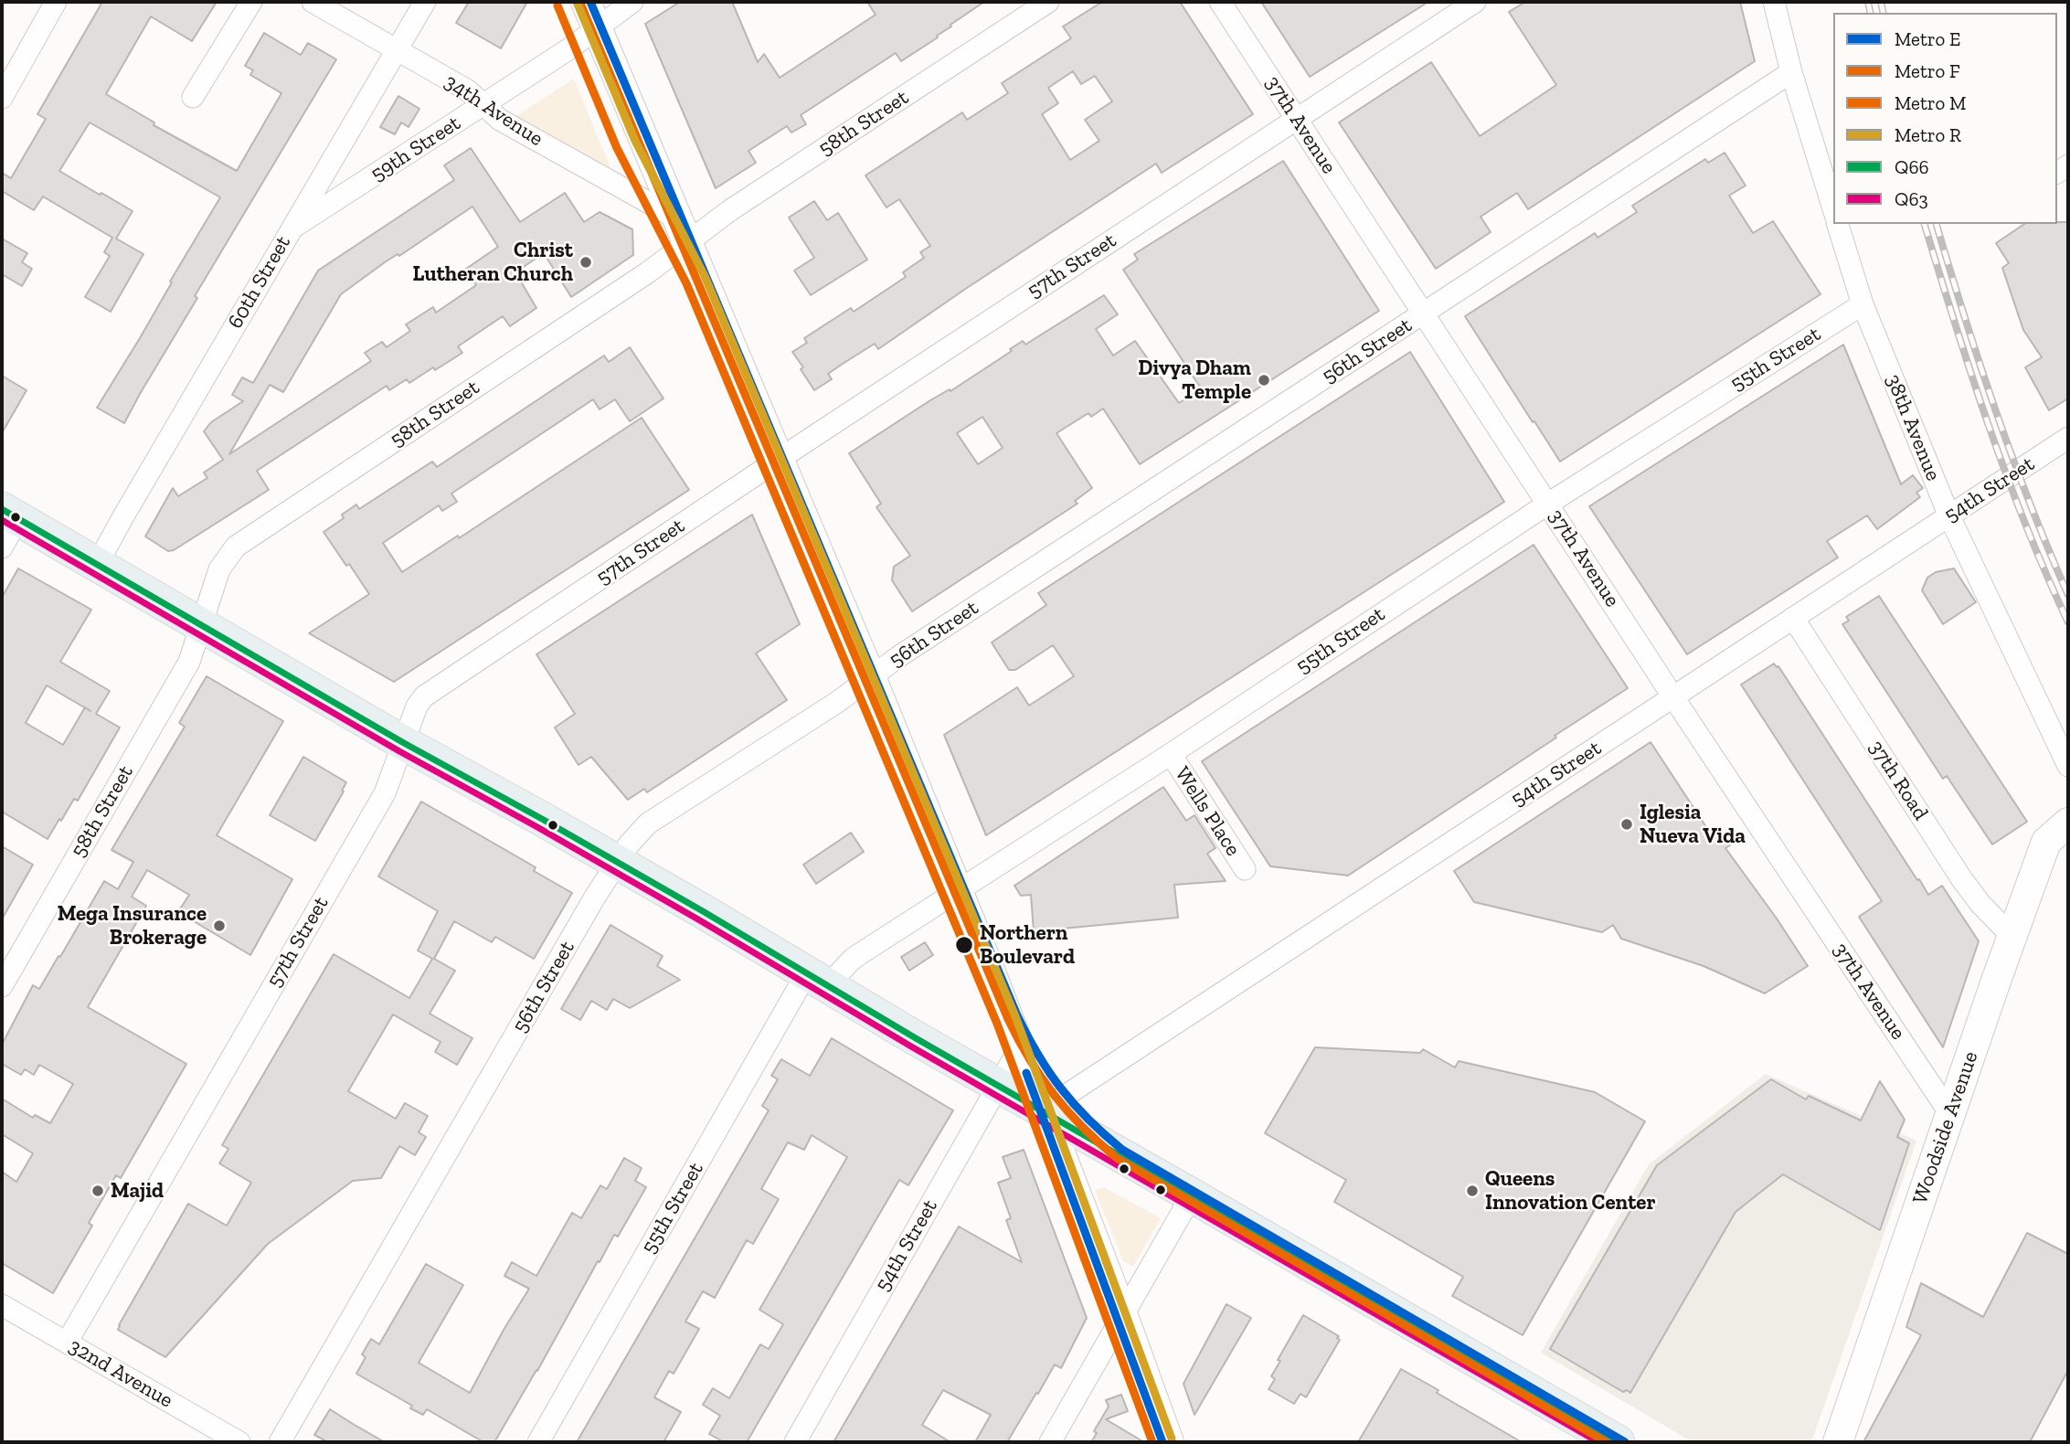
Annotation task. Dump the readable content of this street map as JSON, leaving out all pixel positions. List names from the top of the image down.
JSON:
{
  "streets": {
    "main road": ["Woodside Avenue"],
    "street": [
      "34th Avenue",
      "58th Street",
      "37th Avenue",
      "59th Street",
      "57th Street",
      "60th Street",
      "56th Street",
      "55th Street",
      "38th Avenue",
      "54th Street",
      "37th Road",
      "Wells Place",
      "32nd Avenue"
    ]
  },
  "crossings": [
    ["34th Avenue", "58th Street"],
    ["34th Avenue", "59th Street"],
    ["34th Avenue", "60th Street"],
    ["37th Avenue", "57th Street"],
    ["37th Avenue", "56th Street"],
    ["37th Avenue", "55th Street"],
    ["37th Avenue", "54th Street"],
    ["37th Avenue", "Woodside Avenue"],
    ["59th Street", "60th Street"],
    ["57th Street", "32nd Avenue"],
    ["55th Street", "38th Avenue"],
    ["55th Street", "Wells Place"],
    ["38th Avenue", "54th Street"],
    ["54th Street", "37th Road"],
    ["37th Road", "Woodside Avenue"]
  ],
  "places": [
    "Christ Lutheran Church",
    "Divya Dham Temple",
    "Iglesia Nueva Vida",
    "Mega Insurance Brokerage",
    "Northern Boulevard",
    "Majid",
    "Queens Innovation Center"
  ],
  "lines": [
    "metro line E",
    "metro line R",
    "metro line F",
    "metro line M",
    "transit line Q66",
    "transit line Q63"
  ],
  "legend": [
    "Metro E",
    "Metro F",
    "Metro M",
    "Metro R",
    "Q66",
    "Q63"
  ]
}
